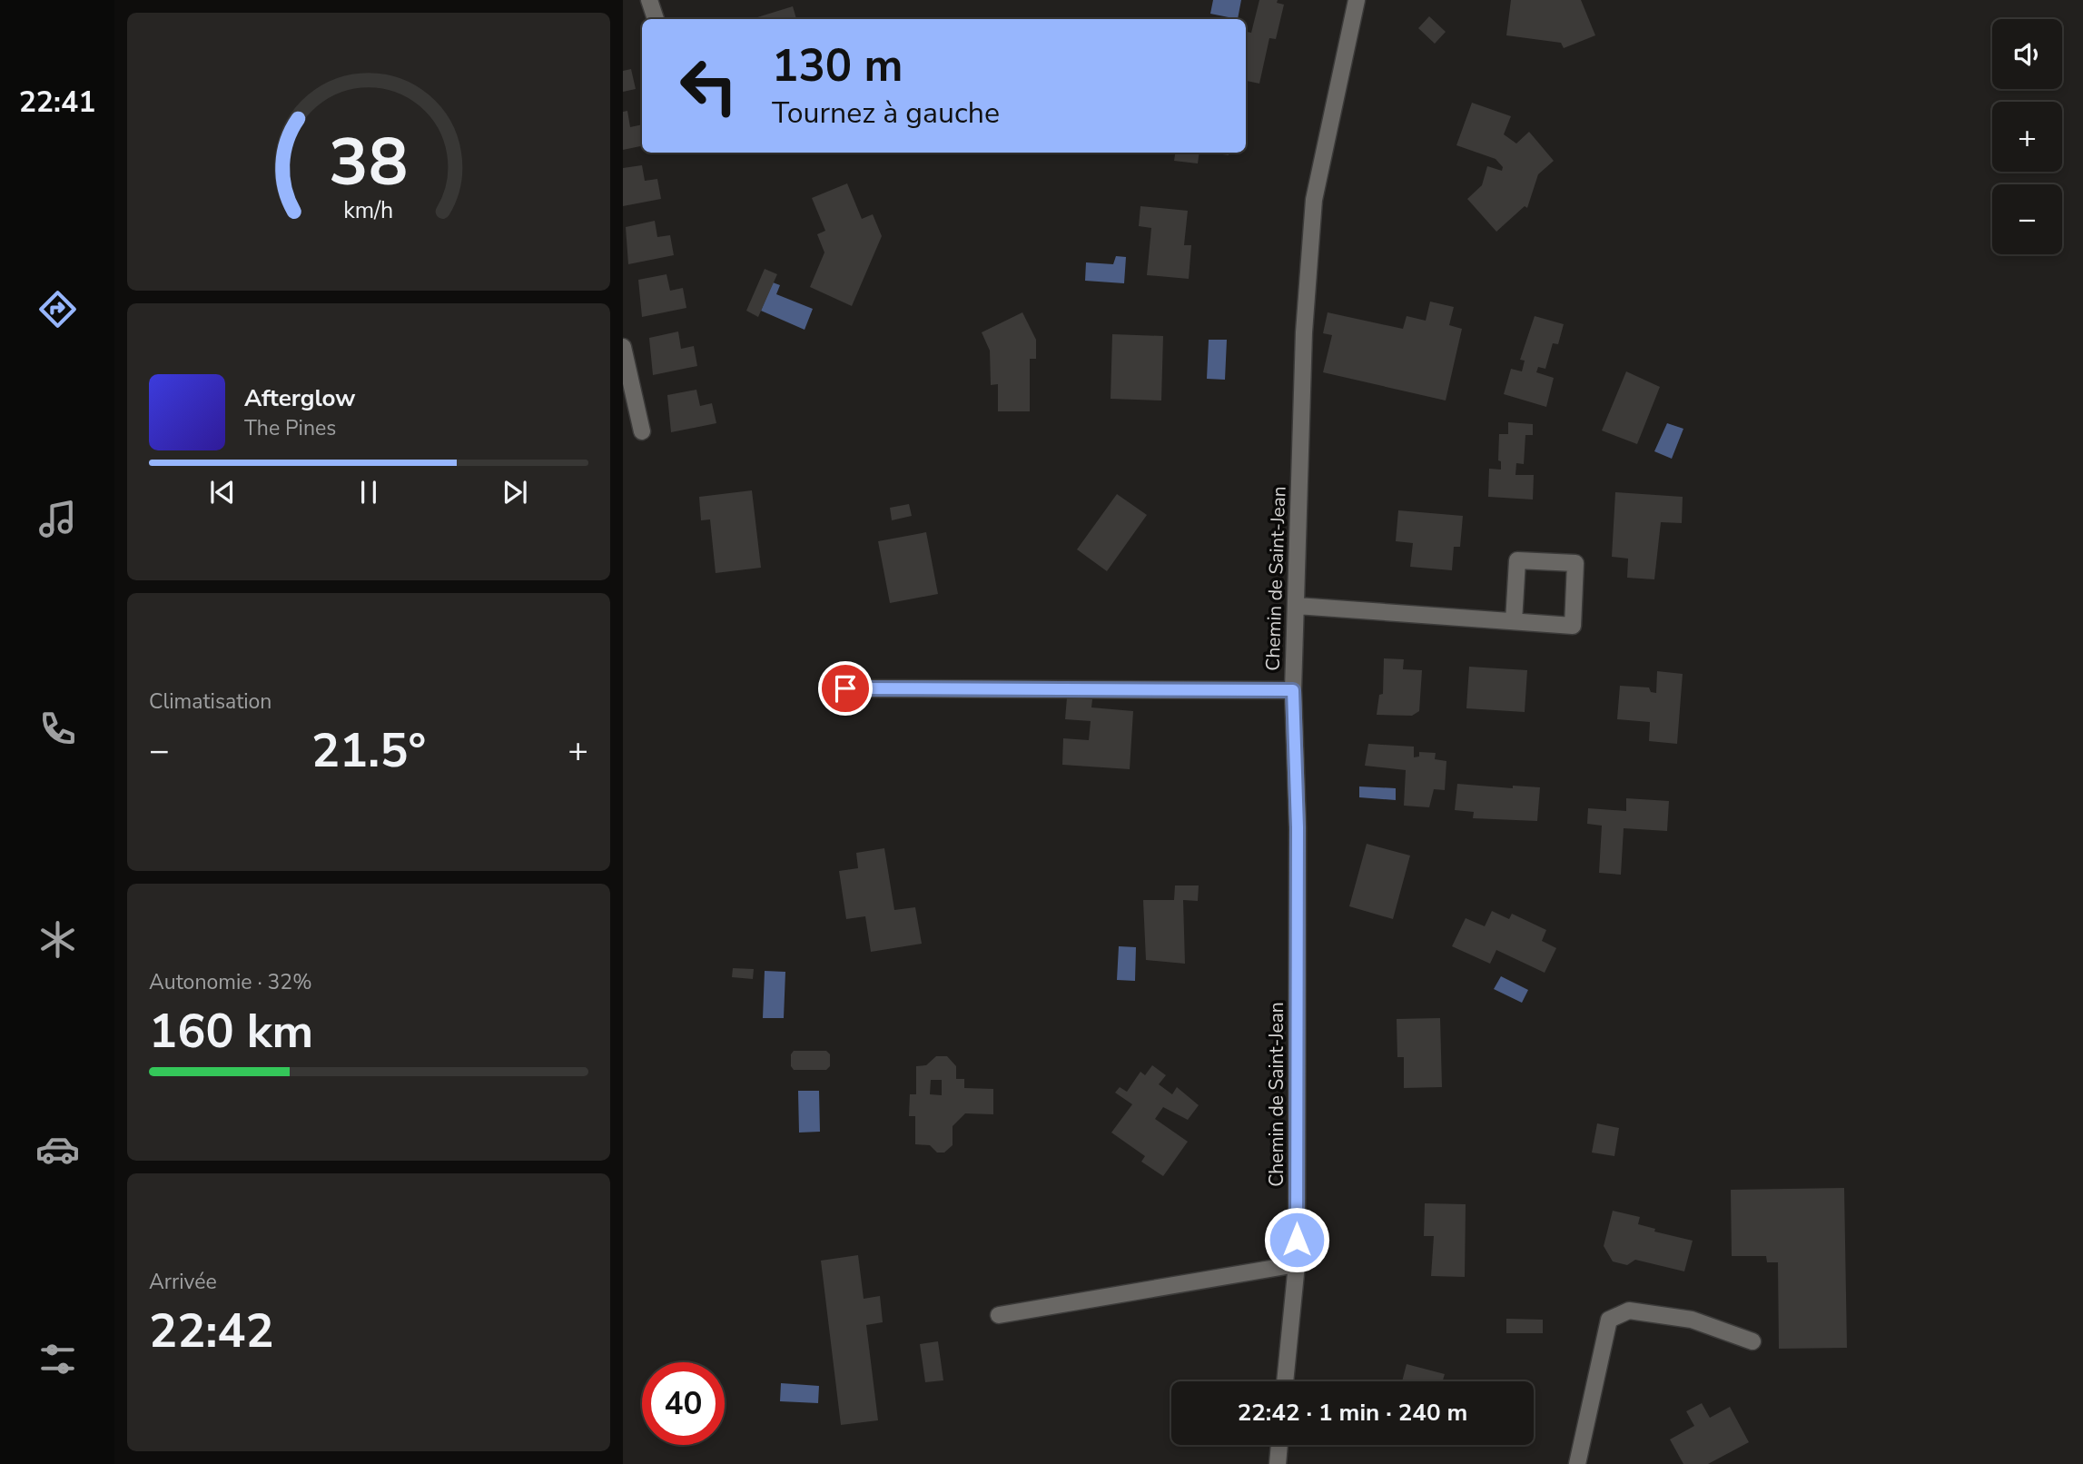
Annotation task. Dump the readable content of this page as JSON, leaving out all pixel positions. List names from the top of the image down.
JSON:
{
  "streets": {
    "street": ["Chemin de Saint-Jean"]
  },
  "page": {
    "tabs": "22:41",
    "map_buttons": ["+", "−"],
    "turn": ["130 m", "Tournez à gauche"],
    "song": ["Afterglow", "The Pines"],
    "tile": [
      "Climatisation",
      ["Autonomie · 32%", "160 km"],
      ["Arrivée", "22:42"]
    ],
    "heat": ["−", "21.5°", "+"],
    "limit": "40",
    "trip": "22:42 · 1 min · 240 m",
    "gauge": ["38", "km/h"]
  }
}
